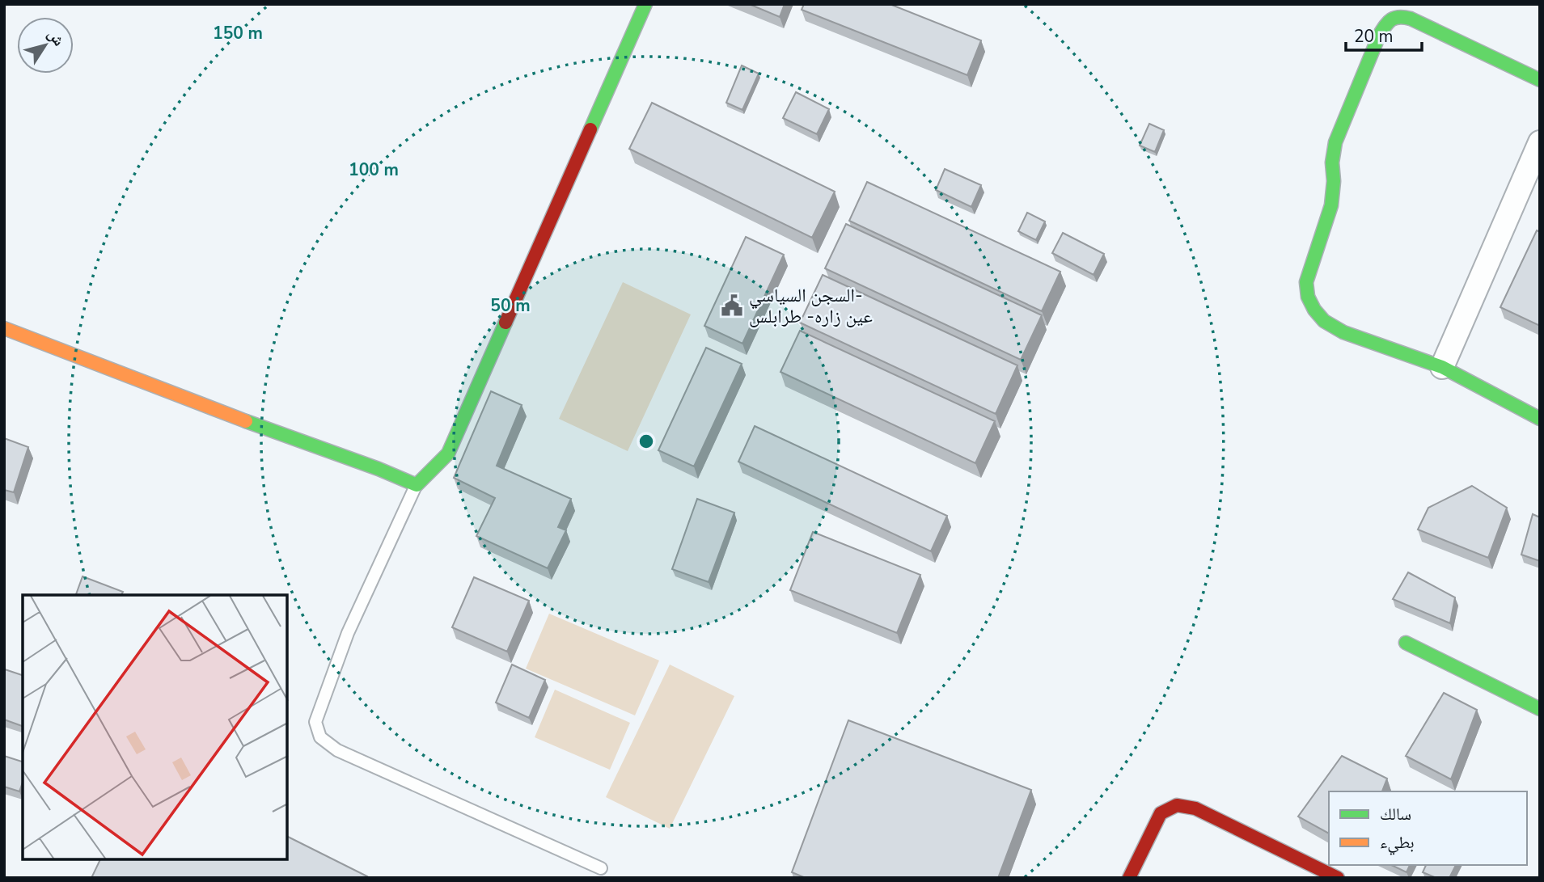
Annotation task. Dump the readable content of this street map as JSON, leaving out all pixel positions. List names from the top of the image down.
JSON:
{
  "places": {
    "public building": ["السجن السياسي- عين زاره- طرابلس"]
  },
  "legend": ["سالك", "بطيء"],
  "scale_bar": "20 m",
  "north": "top right",
  "rings": ["150 m", "100 m", "50 m"]
}
